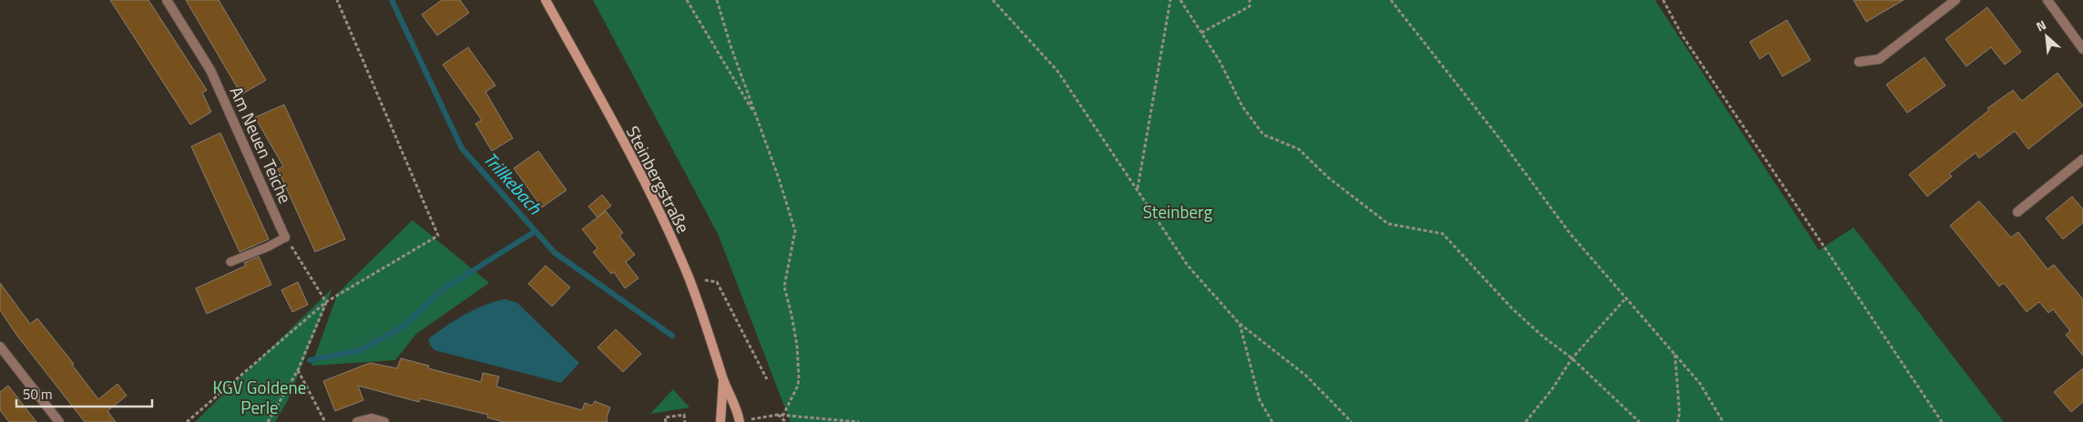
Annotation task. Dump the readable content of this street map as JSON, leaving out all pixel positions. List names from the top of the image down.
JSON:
{
  "streets": {
    "main road": ["Steinbergstraße"],
    "street": ["Am Neuen Teiche"]
  },
  "water": ["Trillkebach"],
  "parks": ["Steinberg", "KGV Goldene Perle"],
  "scale_bar": "50 m",
  "north": "top left"
}
